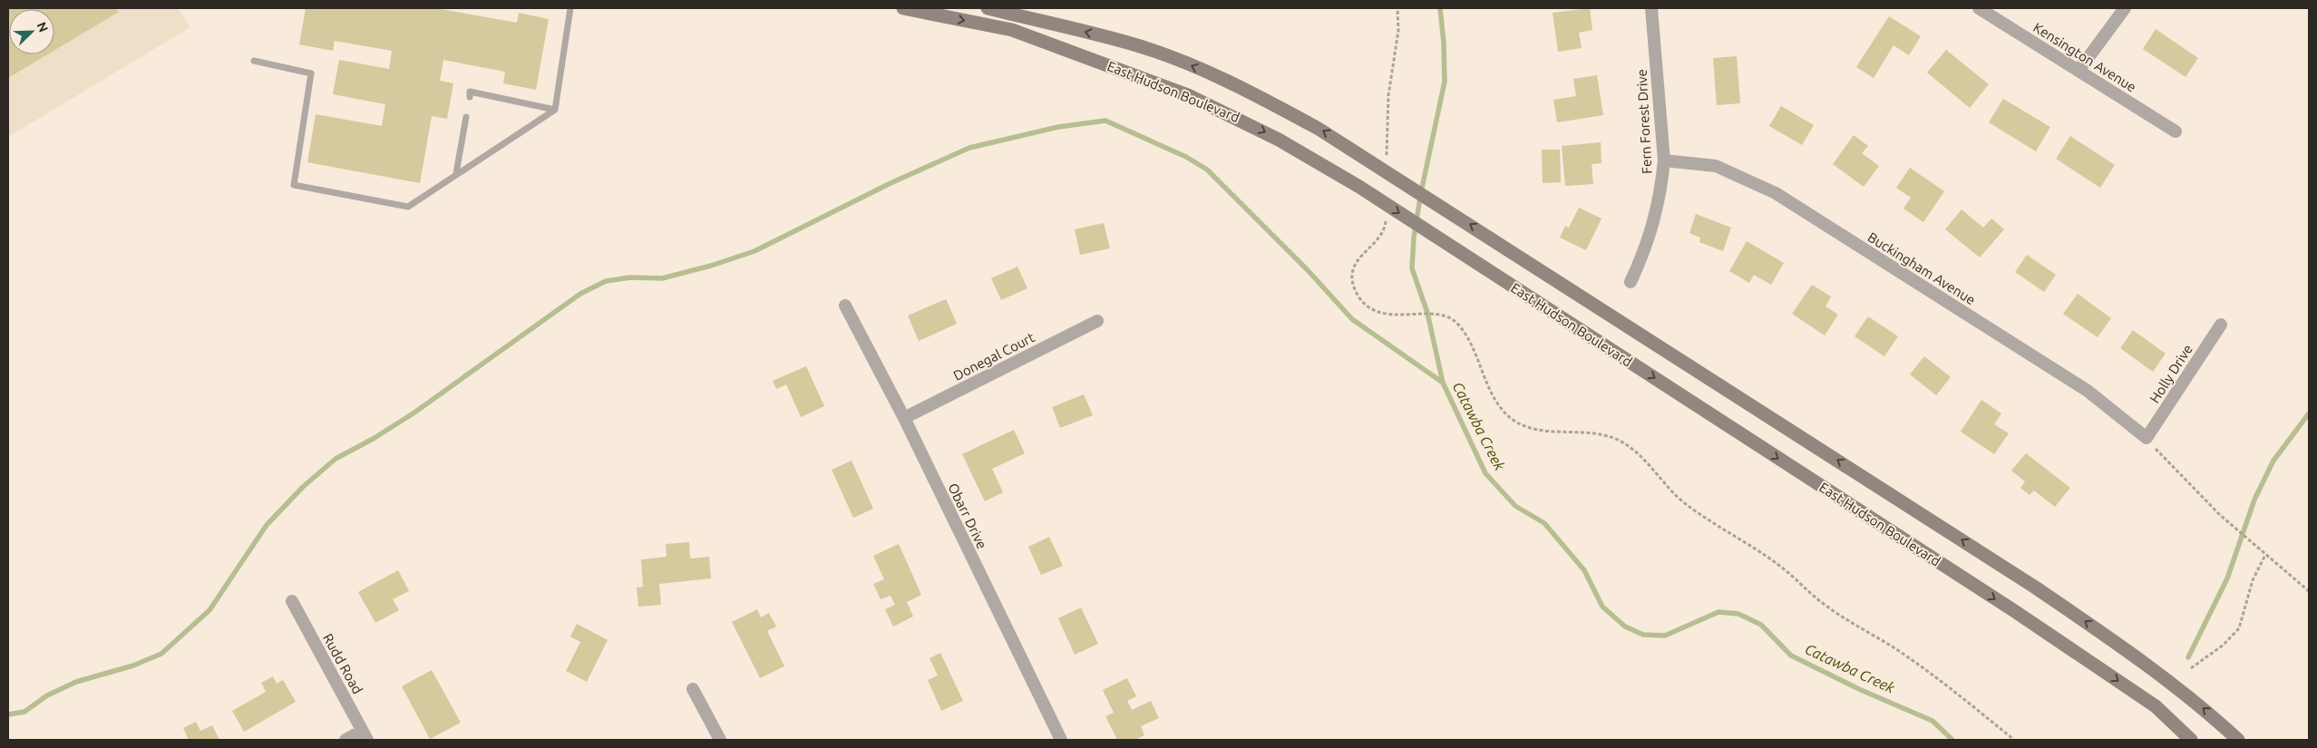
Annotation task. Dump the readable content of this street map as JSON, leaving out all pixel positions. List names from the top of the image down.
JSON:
{
  "streets": {
    "main road": ["East Hudson Boulevard"],
    "street": [
      "Kensington Avenue",
      "Fern Forest Drive",
      "Buckingham Avenue",
      "Donegal Court",
      "Holly Drive",
      "Obarr Drive",
      "Rudd Road"
    ]
  },
  "crossings": [
    ["Fern Forest Drive", "Buckingham Avenue"],
    ["Buckingham Avenue", "Holly Drive"],
    ["Donegal Court", "Obarr Drive"]
  ],
  "water": ["Catawba Creek"],
  "north": "top right"
}
